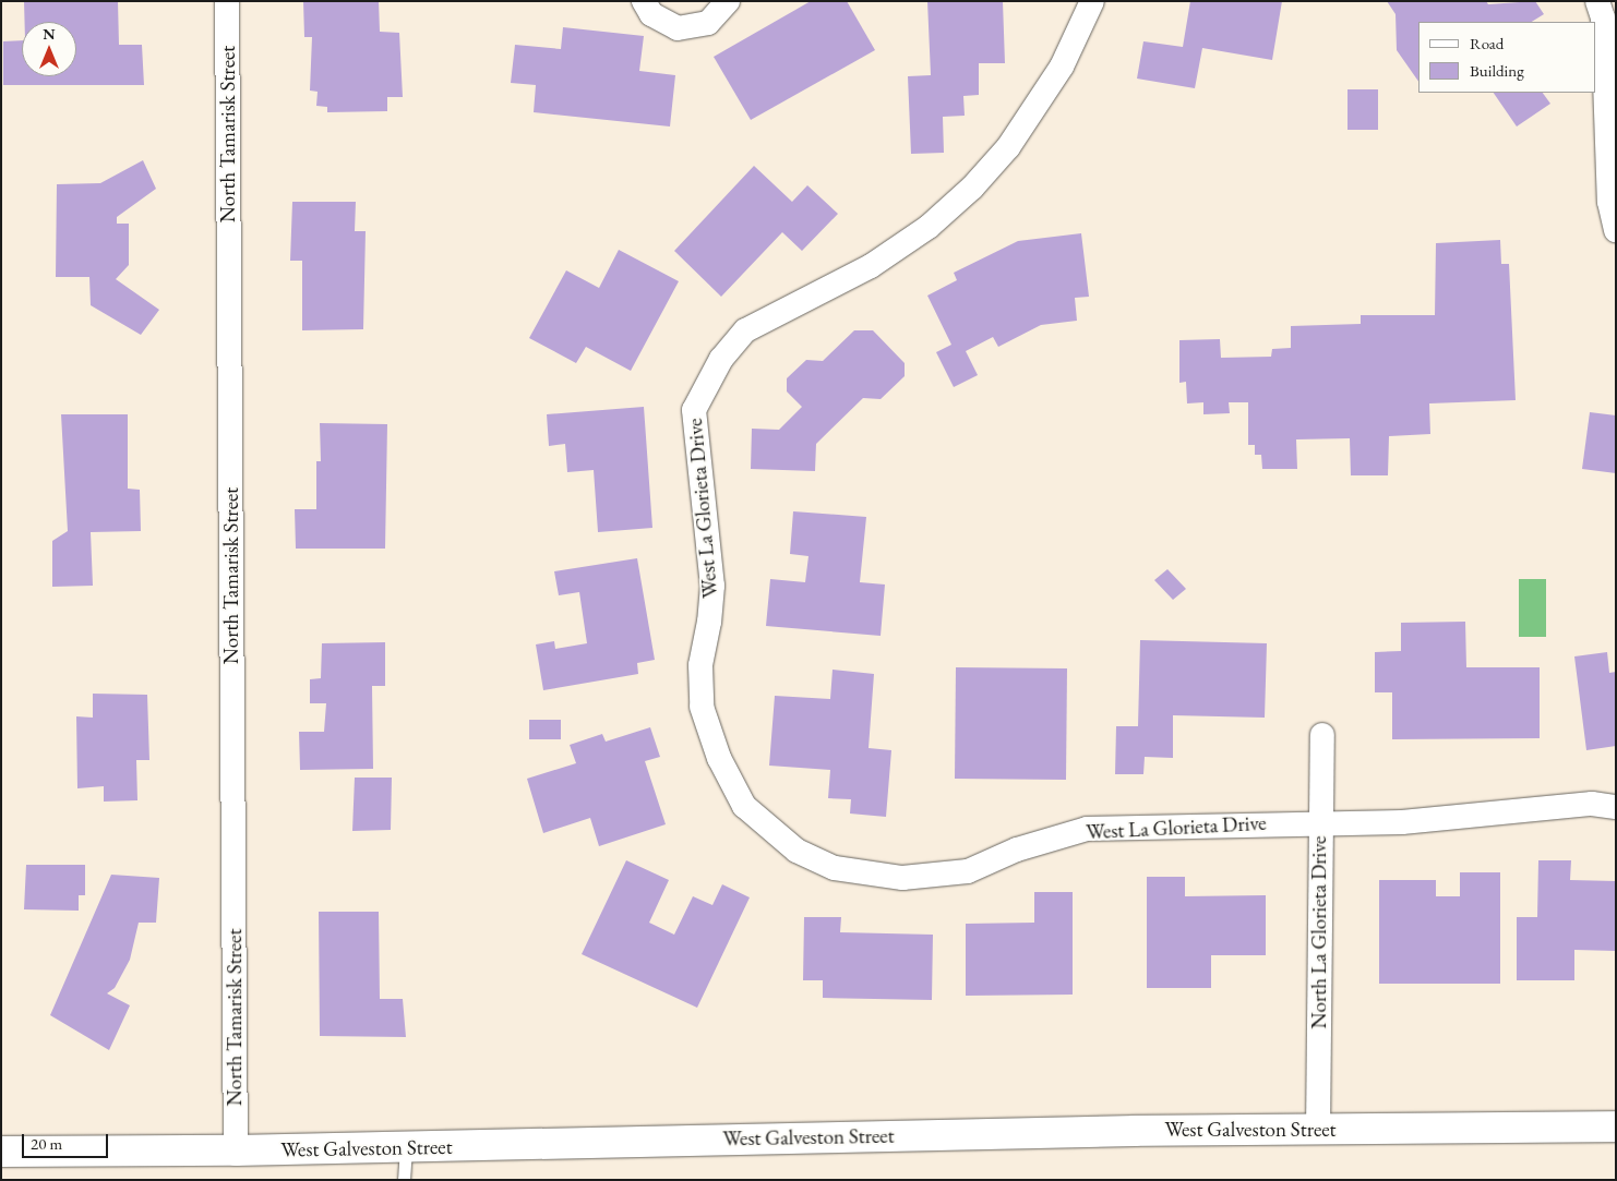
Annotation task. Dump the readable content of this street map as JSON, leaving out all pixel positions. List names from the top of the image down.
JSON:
{
  "streets": {
    "street": [
      "North Tamarisk Street",
      "West La Glorieta Drive",
      "North La Glorieta Drive",
      "West Galveston Street"
    ]
  },
  "crossings": [
    ["North Tamarisk Street", "West Galveston Street"],
    ["West La Glorieta Drive", "North La Glorieta Drive"],
    ["North La Glorieta Drive", "West Galveston Street"]
  ],
  "legend": ["Road", "Building"],
  "scale_bar": "20 m",
  "north": "top"
}
